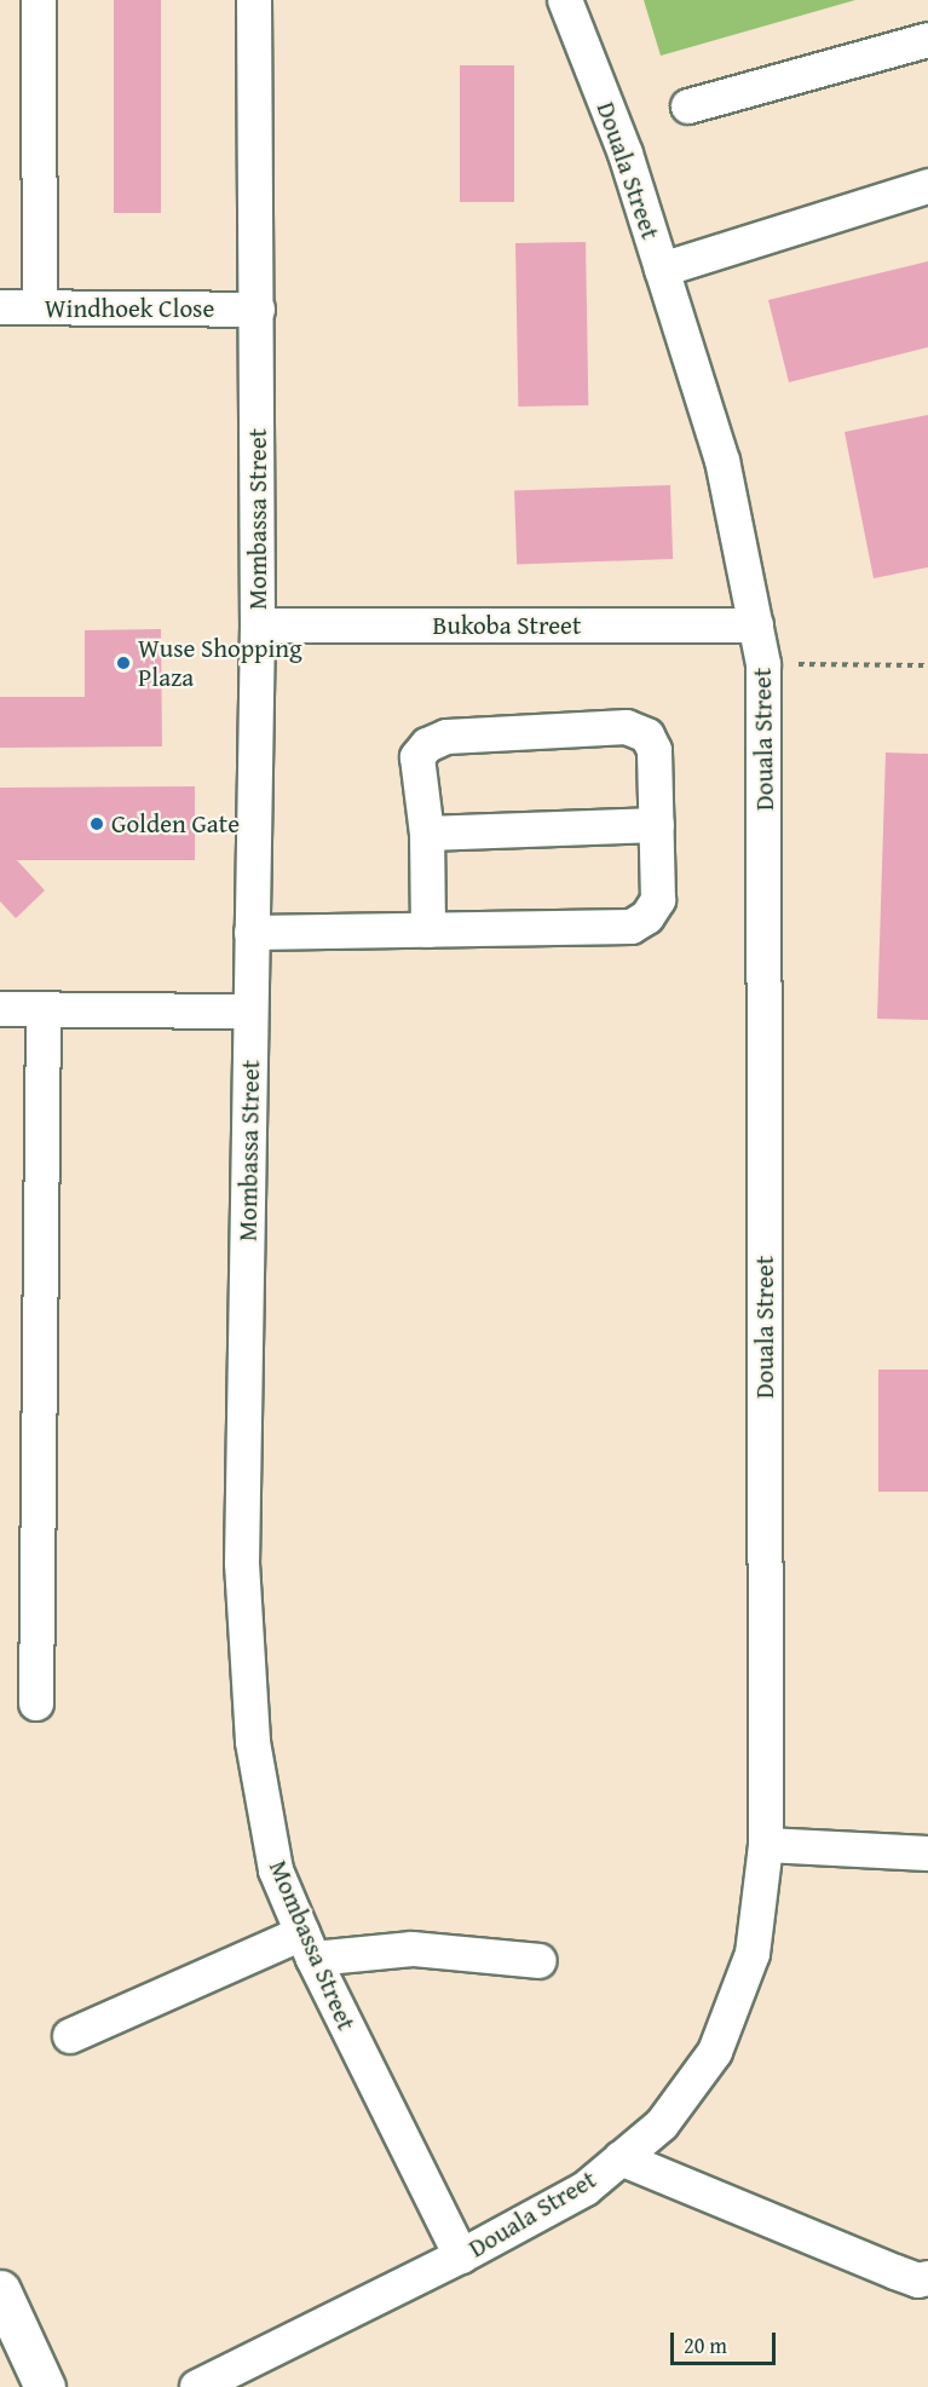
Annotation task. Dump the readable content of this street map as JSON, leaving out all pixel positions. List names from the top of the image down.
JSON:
{
  "streets": {
    "street": [
      "Douala Street",
      "Windhoek Close",
      "Mombassa Street",
      "Bukoba Street"
    ]
  },
  "crossings": [
    ["Douala Street", "Mombassa Street"],
    ["Douala Street", "Bukoba Street"],
    ["Windhoek Close", "Mombassa Street"],
    ["Mombassa Street", "Bukoba Street"]
  ],
  "places": ["Wuse Shopping Plaza", "Golden Gate"],
  "scale_bar": "20 m"
}
